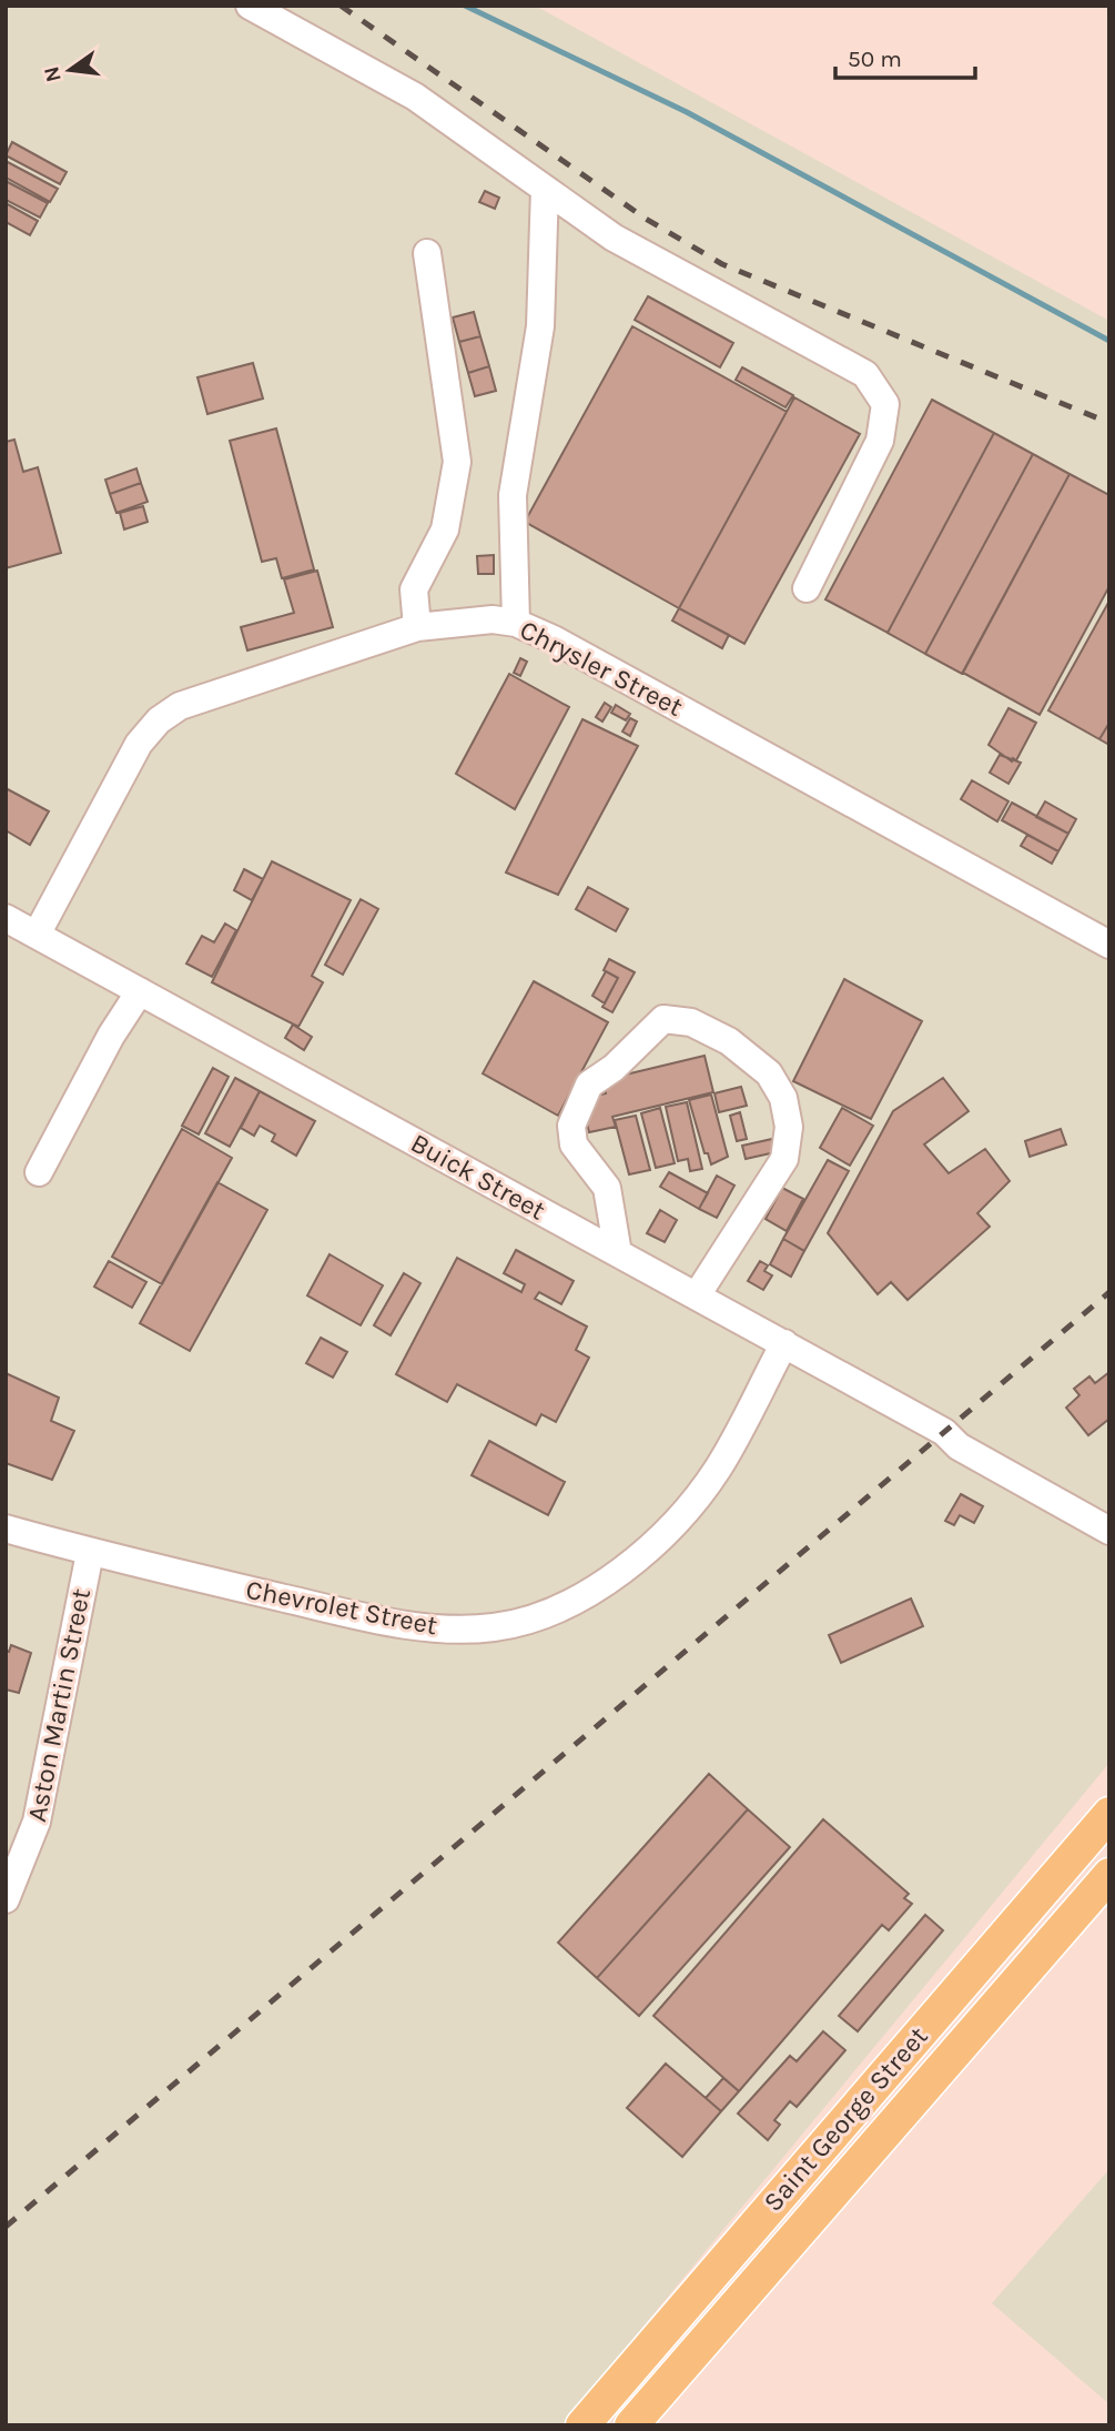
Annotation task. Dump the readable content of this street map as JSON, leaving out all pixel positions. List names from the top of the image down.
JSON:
{
  "streets": {
    "main road": ["Saint George Street"],
    "lane": [
      "Chrysler Street",
      "Buick Street",
      "Chevrolet Street",
      "Aston Martin Street"
    ]
  },
  "crossings": [
    ["Chrysler Street", "Buick Street"],
    ["Buick Street", "Chevrolet Street"],
    ["Chevrolet Street", "Aston Martin Street"]
  ],
  "scale_bar": "50 m",
  "north": "left"
}
